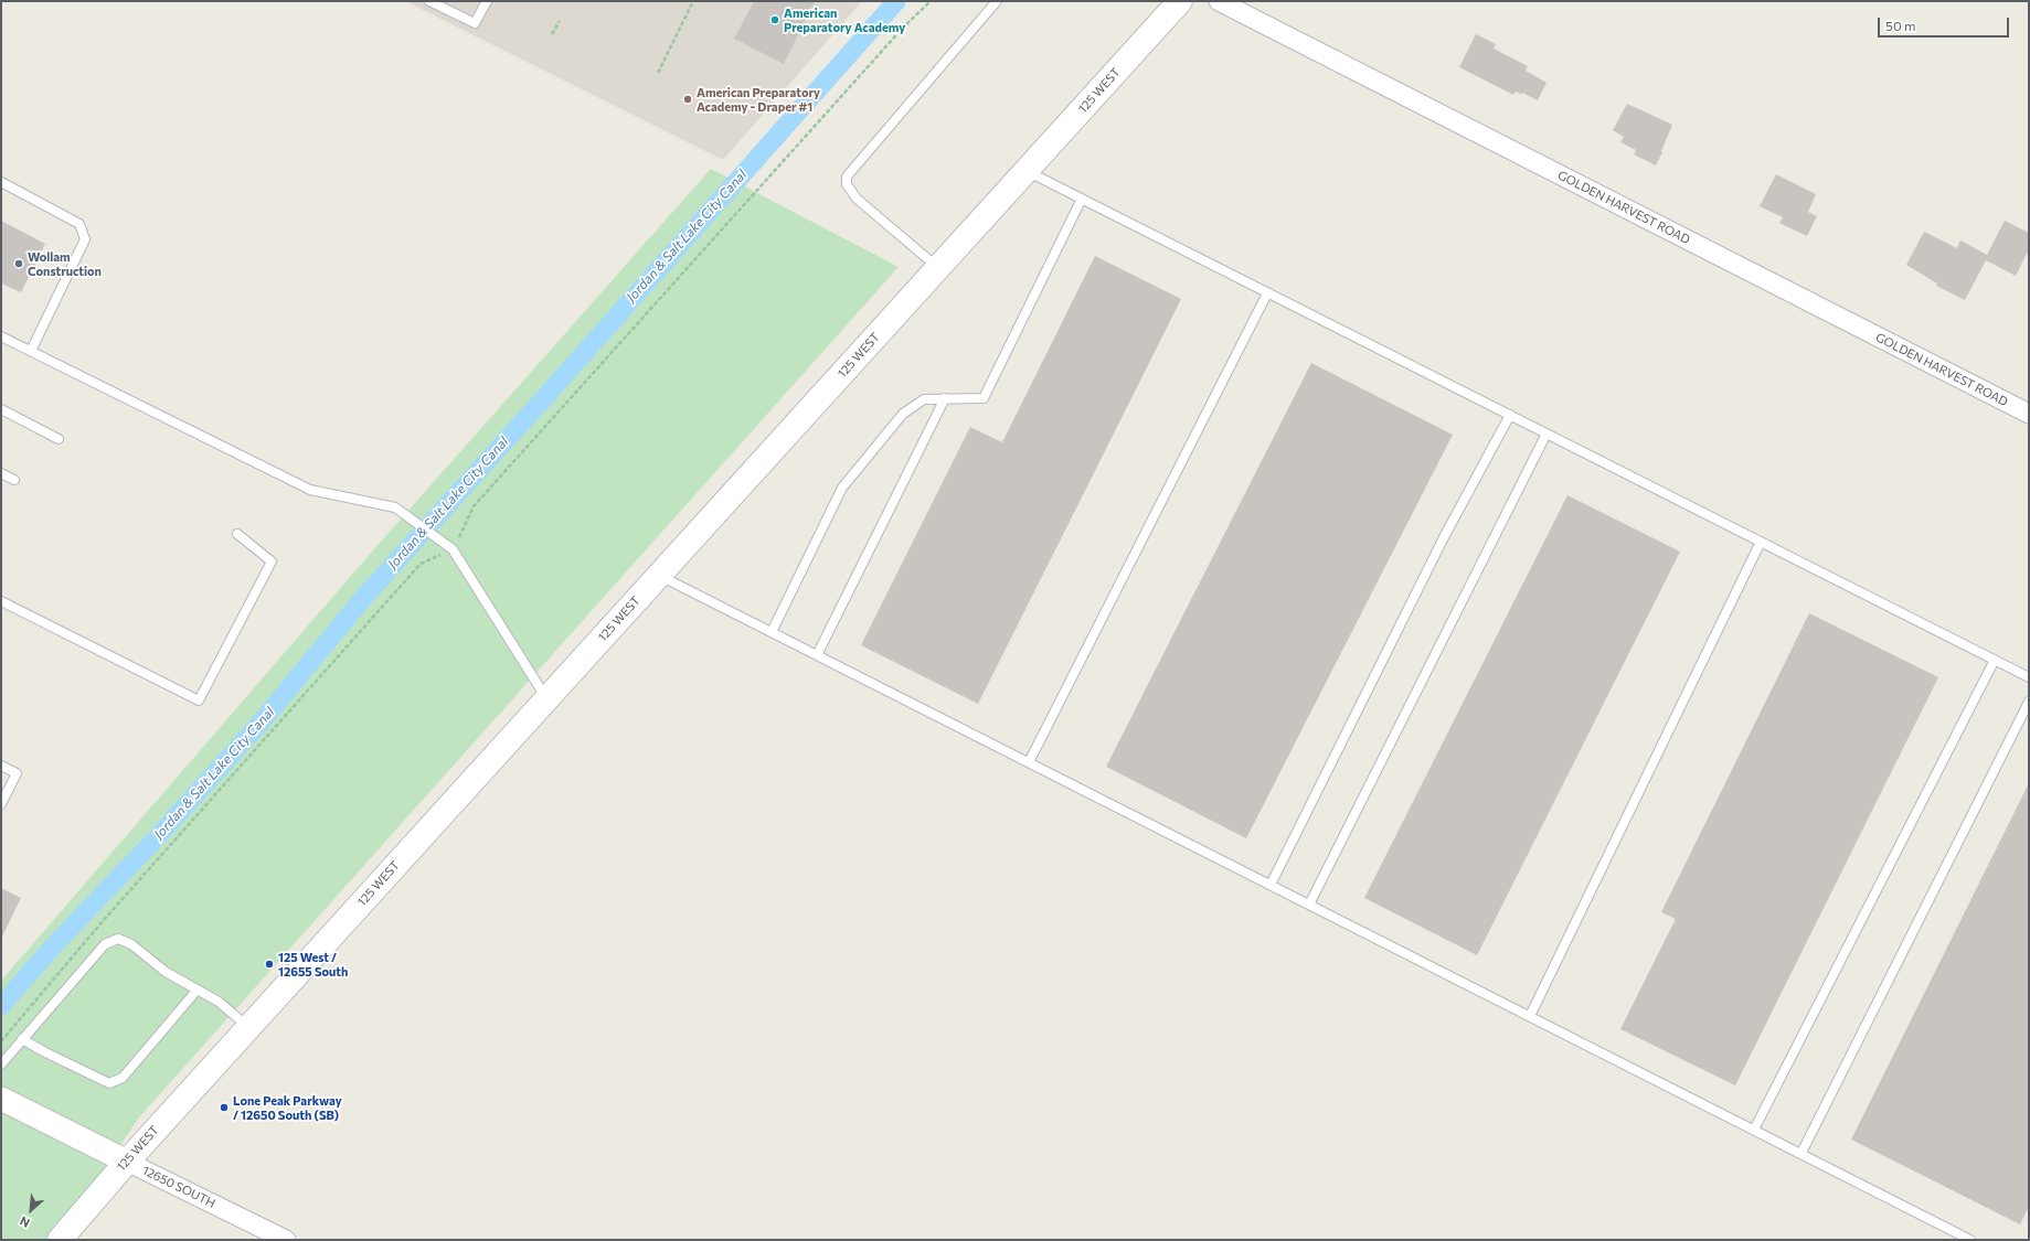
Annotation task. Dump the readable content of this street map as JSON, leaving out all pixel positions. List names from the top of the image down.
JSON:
{
  "streets": {
    "main road": ["125 WEST"],
    "street": ["GOLDEN HARVEST ROAD", "12650 SOUTH"]
  },
  "crossings": [
    ["125 WEST", "12650 SOUTH"]
  ],
  "water": ["Jordan & Salt Lake City Canal"],
  "places": [
    "American Preparatory Academy",
    "American Preparatory Academy - Draper #1",
    "Wollam Construction",
    "125 West / 12655 South",
    "Lone Peak Parkway / 12650 South (SB)"
  ],
  "scale_bar": "50 m",
  "north": "bottom left"
}
